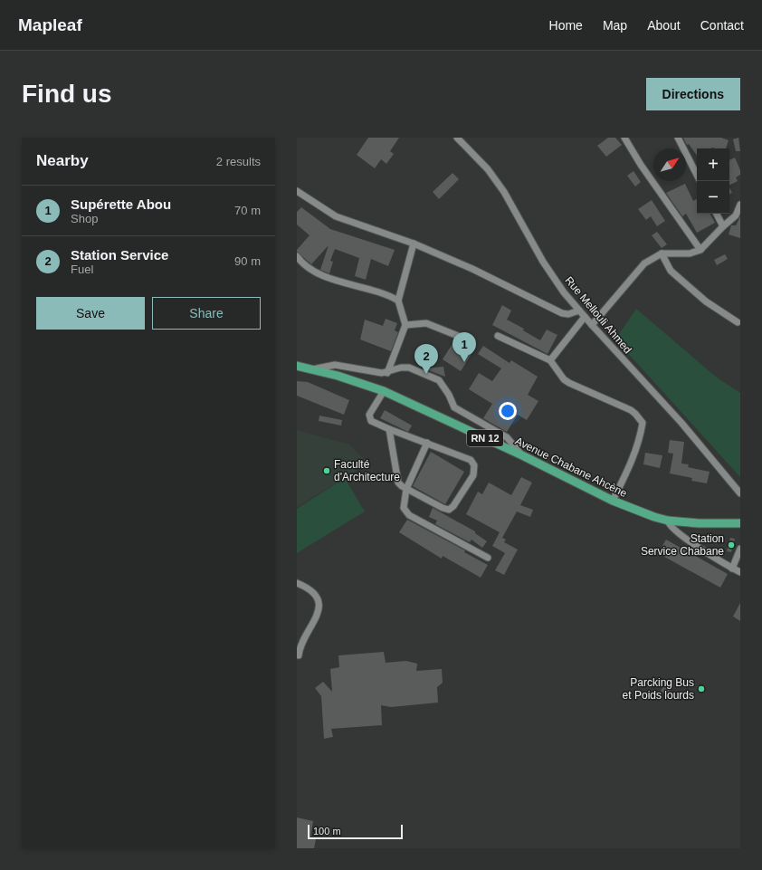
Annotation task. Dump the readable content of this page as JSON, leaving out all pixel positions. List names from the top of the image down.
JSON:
{
  "streets": {
    "main road": ["RN 12", "Avenue Chabane Ahcène"],
    "street": ["Rue Mellouli Ahmed"]
  },
  "places": ["Faculté d'Architecture", "Station Service Chabane", "Parcking Bus et Poids lourds"],
  "scale_bar": "100 m",
  "north": "top right",
  "page": {
    "header": "Mapleaf",
    "nav": [
      "Home",
      "Map",
      "About",
      "Contact"
    ],
    "buttons": [
      "Directions",
      ["Save", "Share"]
    ],
    "title": "Find us",
    "heading": ["Nearby", "2 results"],
    "map_buttons": ["+", "−"],
    "list": [
      {
        "mark": "1",
        "name": "Supérette Abou",
        "note": "Shop",
        "value": "70 m"
      },
      {
        "mark": "2",
        "name": "Station Service",
        "note": "Fuel",
        "value": "90 m"
      }
    ],
    "pins": ["1", "2"],
    "scale": "100 m"
  }
}
